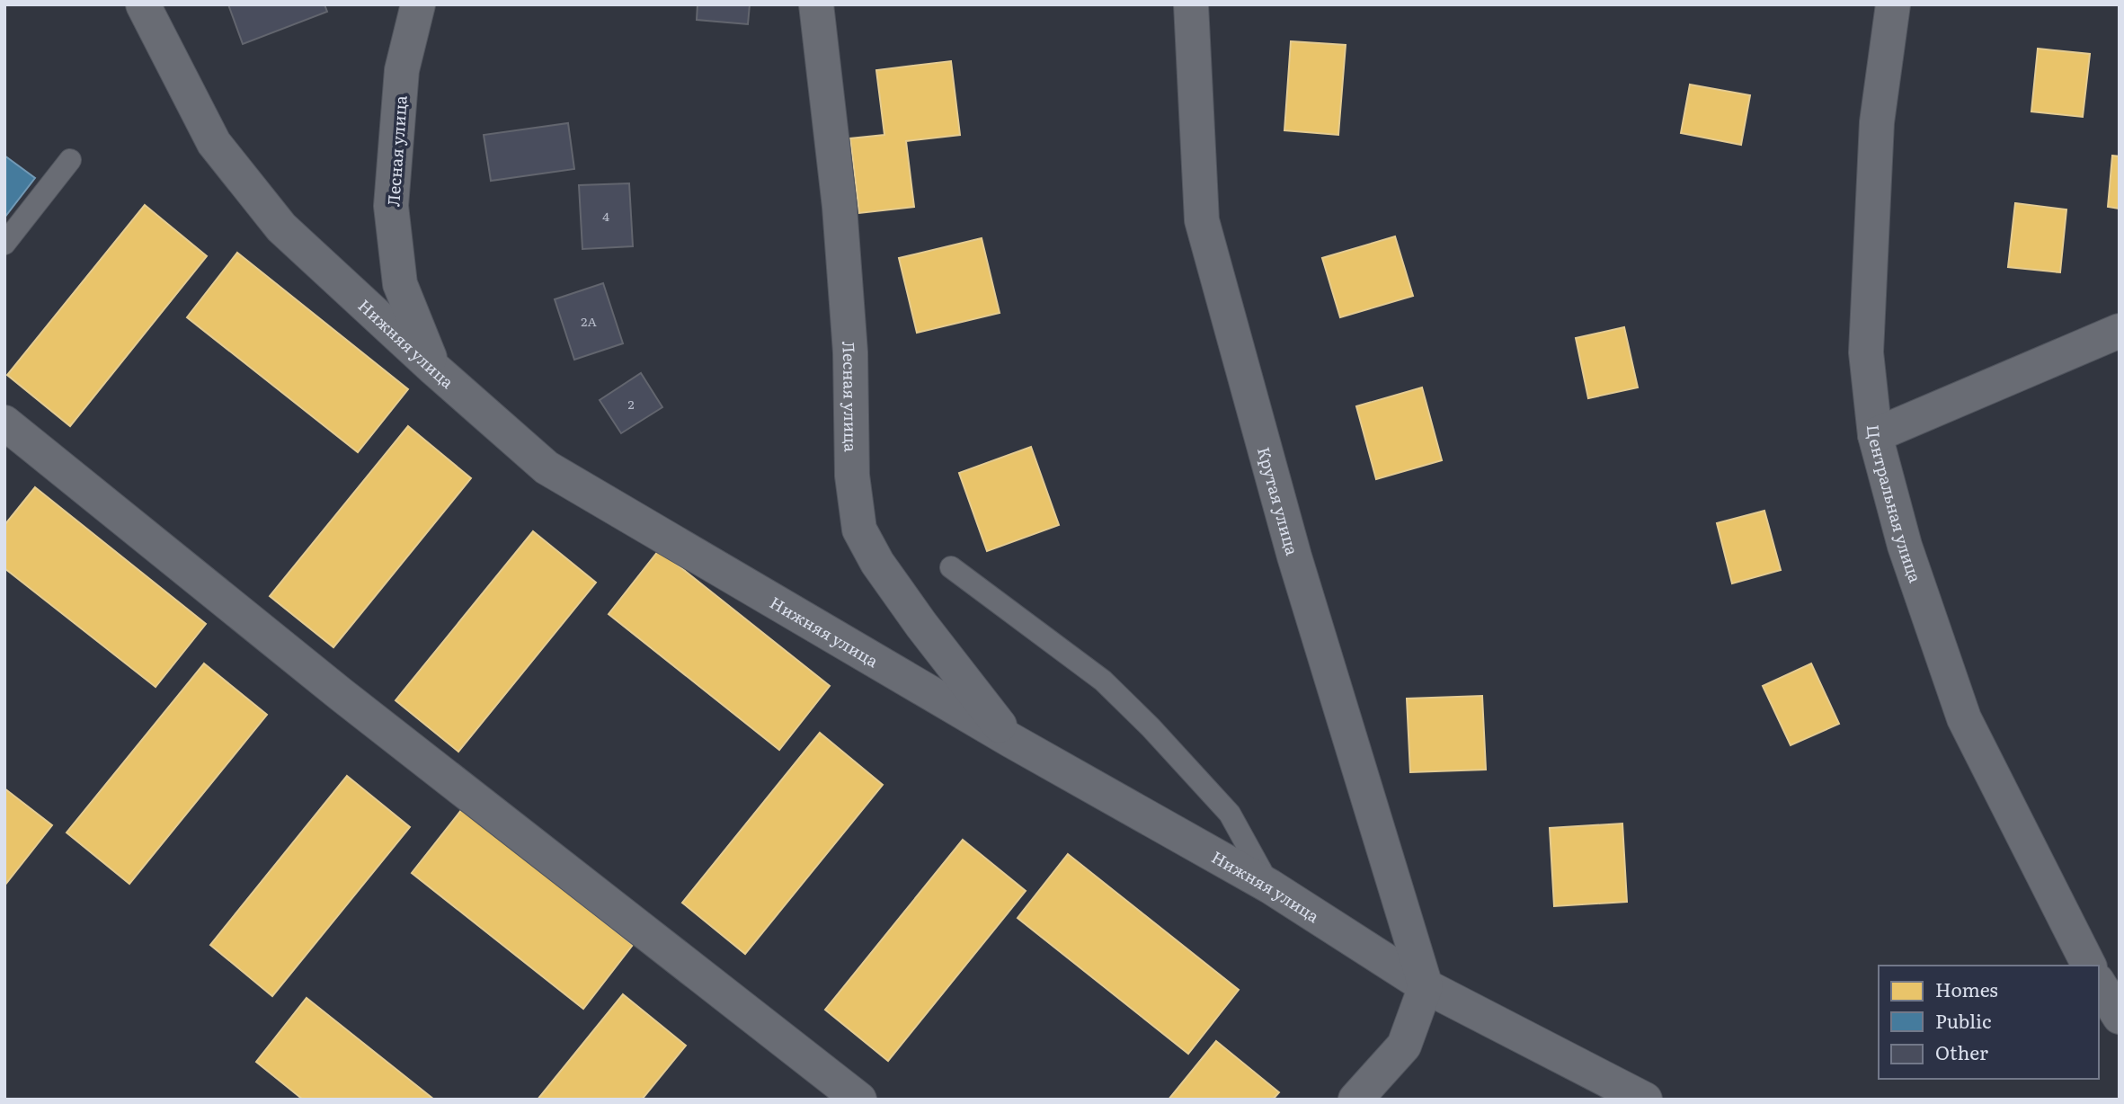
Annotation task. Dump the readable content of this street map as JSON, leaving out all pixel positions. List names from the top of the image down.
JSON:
{
  "streets": {
    "street": [
      "Лесная улица",
      "Нижняя улица",
      "Крутая улица",
      "Центральная улица"
    ]
  },
  "crossings": [
    ["Лесная улица", "Нижняя улица"],
    ["Нижняя улица", "Крутая улица"]
  ],
  "house_numbers": ["4", "2А", "2"],
  "legend": ["Homes", "Public", "Other"]
}
